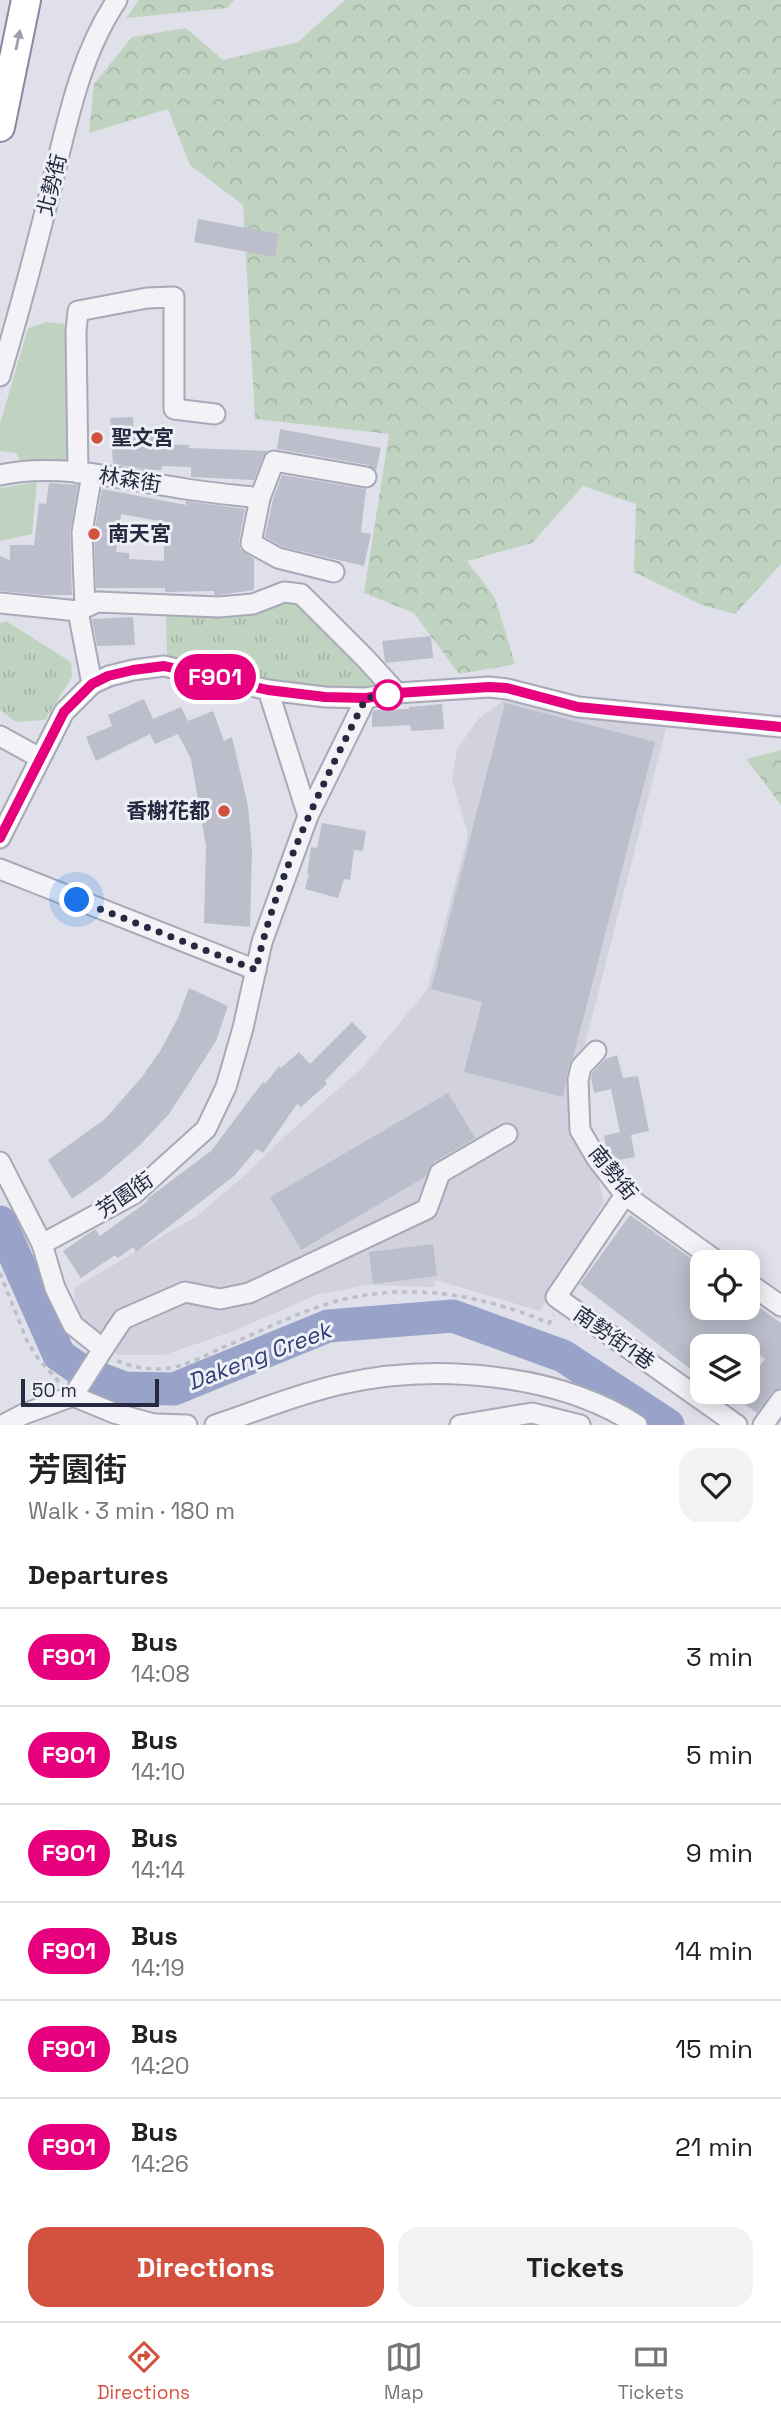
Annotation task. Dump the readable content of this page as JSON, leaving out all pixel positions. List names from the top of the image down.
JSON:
{
  "streets": {
    "street": [
      "北勢街",
      "林森街",
      "南勢街",
      "芳園街",
      "南勢街1巷"
    ]
  },
  "crossings": [
    ["南勢街", "南勢街1巷"]
  ],
  "water": ["Dakeng Creek"],
  "places": ["聖文宮", "南天宮", "香榭花都"],
  "lines": ["bus line F901"],
  "scale_bar": "50 m",
  "page": {
    "on_map": "F901",
    "scale": "50 m",
    "heading": [
      ["芳園街", "Walk · 3 min · 180 m"],
      "Departures"
    ],
    "list": [
      {
        "mark": "F901",
        "name": "Bus",
        "note": "14:08",
        "value": "3 min"
      },
      {
        "mark": "F901",
        "name": "Bus",
        "note": "14:10",
        "value": "5 min"
      },
      {
        "mark": "F901",
        "name": "Bus",
        "note": "14:14",
        "value": "9 min"
      },
      {
        "mark": "F901",
        "name": "Bus",
        "note": "14:19",
        "value": "14 min"
      },
      {
        "mark": "F901",
        "name": "Bus",
        "note": "14:20",
        "value": "15 min"
      },
      {
        "mark": "F901",
        "name": "Bus",
        "note": "14:26",
        "value": "21 min"
      }
    ],
    "buttons": ["Directions", "Tickets"],
    "tabs": ["Directions", "Map", "Tickets"]
  }
}
